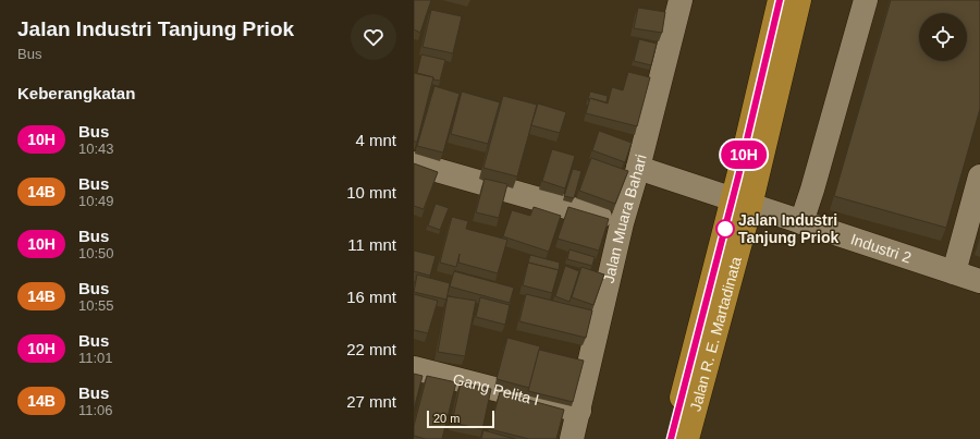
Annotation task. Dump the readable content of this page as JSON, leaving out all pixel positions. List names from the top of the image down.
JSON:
{
  "streets": {
    "highway": ["Jalan R. E. Martadinata"],
    "street": ["Jalan Muara Bahari", "Industri 2", "Gang Pelita I"]
  },
  "crossings": [
    ["Jalan Muara Bahari", "Industri 2"],
    ["Jalan Muara Bahari", "Gang Pelita I"],
    ["Industri 2", "Jalan R. E. Martadinata"]
  ],
  "places": ["Jalan Industri Tanjung Priok"],
  "lines": ["bus line 10H"],
  "scale_bar": "20 m",
  "page": {
    "heading": [
      ["Jalan Industri Tanjung Priok", "Bus"],
      "Keberangkatan"
    ],
    "on_map": "10H",
    "list": [
      {
        "mark": "10H",
        "name": "Bus",
        "note": "10:43",
        "value": "4 mnt"
      },
      {
        "mark": "14B",
        "name": "Bus",
        "note": "10:49",
        "value": "10 mnt"
      },
      {
        "mark": "10H",
        "name": "Bus",
        "note": "10:50",
        "value": "11 mnt"
      },
      {
        "mark": "14B",
        "name": "Bus",
        "note": "10:55",
        "value": "16 mnt"
      },
      {
        "mark": "10H",
        "name": "Bus",
        "note": "11:01",
        "value": "22 mnt"
      },
      {
        "mark": "14B",
        "name": "Bus",
        "note": "11:06",
        "value": "27 mnt"
      }
    ],
    "scale": "20 m"
  }
}
